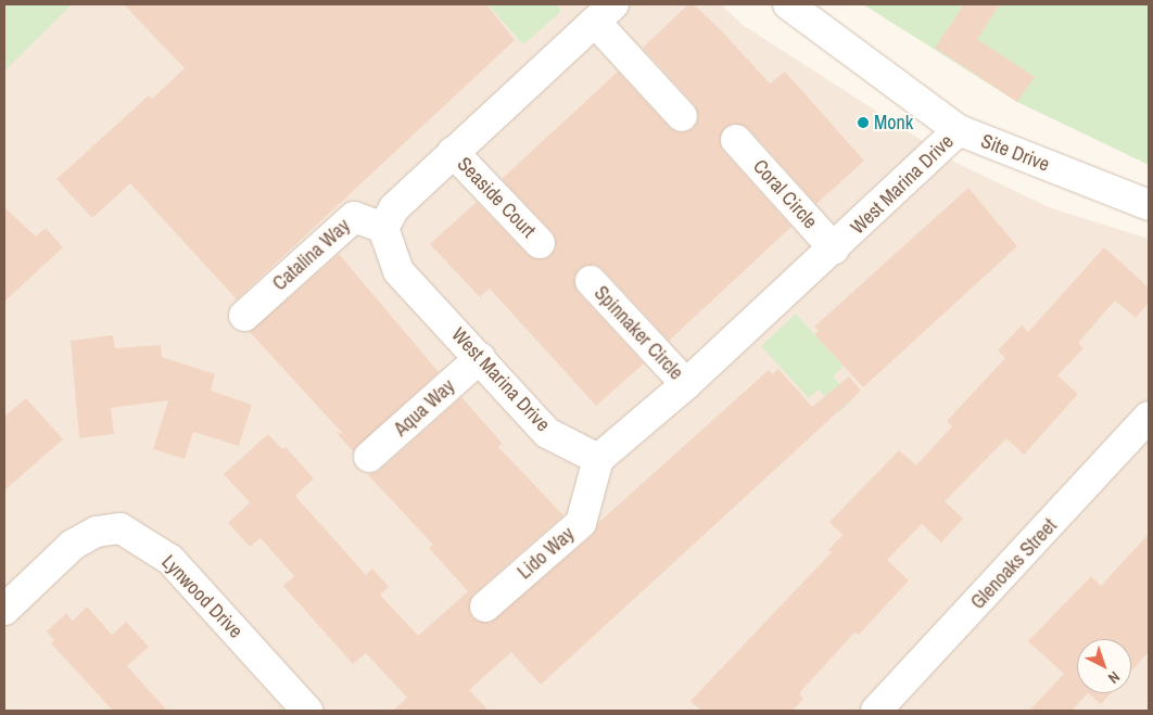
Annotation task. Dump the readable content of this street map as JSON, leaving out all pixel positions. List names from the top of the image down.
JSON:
{
  "streets": {
    "street": [
      "Site Drive",
      "West Marina Drive",
      "Coral Circle",
      "Seaside Court",
      "Catalina Way",
      "Spinnaker Circle",
      "Aqua Way",
      "Lido Way",
      "Glenoaks Street",
      "Lynwood Drive"
    ]
  },
  "crossings": [
    ["Site Drive", "West Marina Drive"],
    ["West Marina Drive", "Coral Circle"],
    ["West Marina Drive", "Catalina Way"],
    ["West Marina Drive", "Spinnaker Circle"],
    ["West Marina Drive", "Aqua Way"],
    ["West Marina Drive", "Lido Way"]
  ],
  "places": ["Monk"],
  "north": "bottom right"
}
